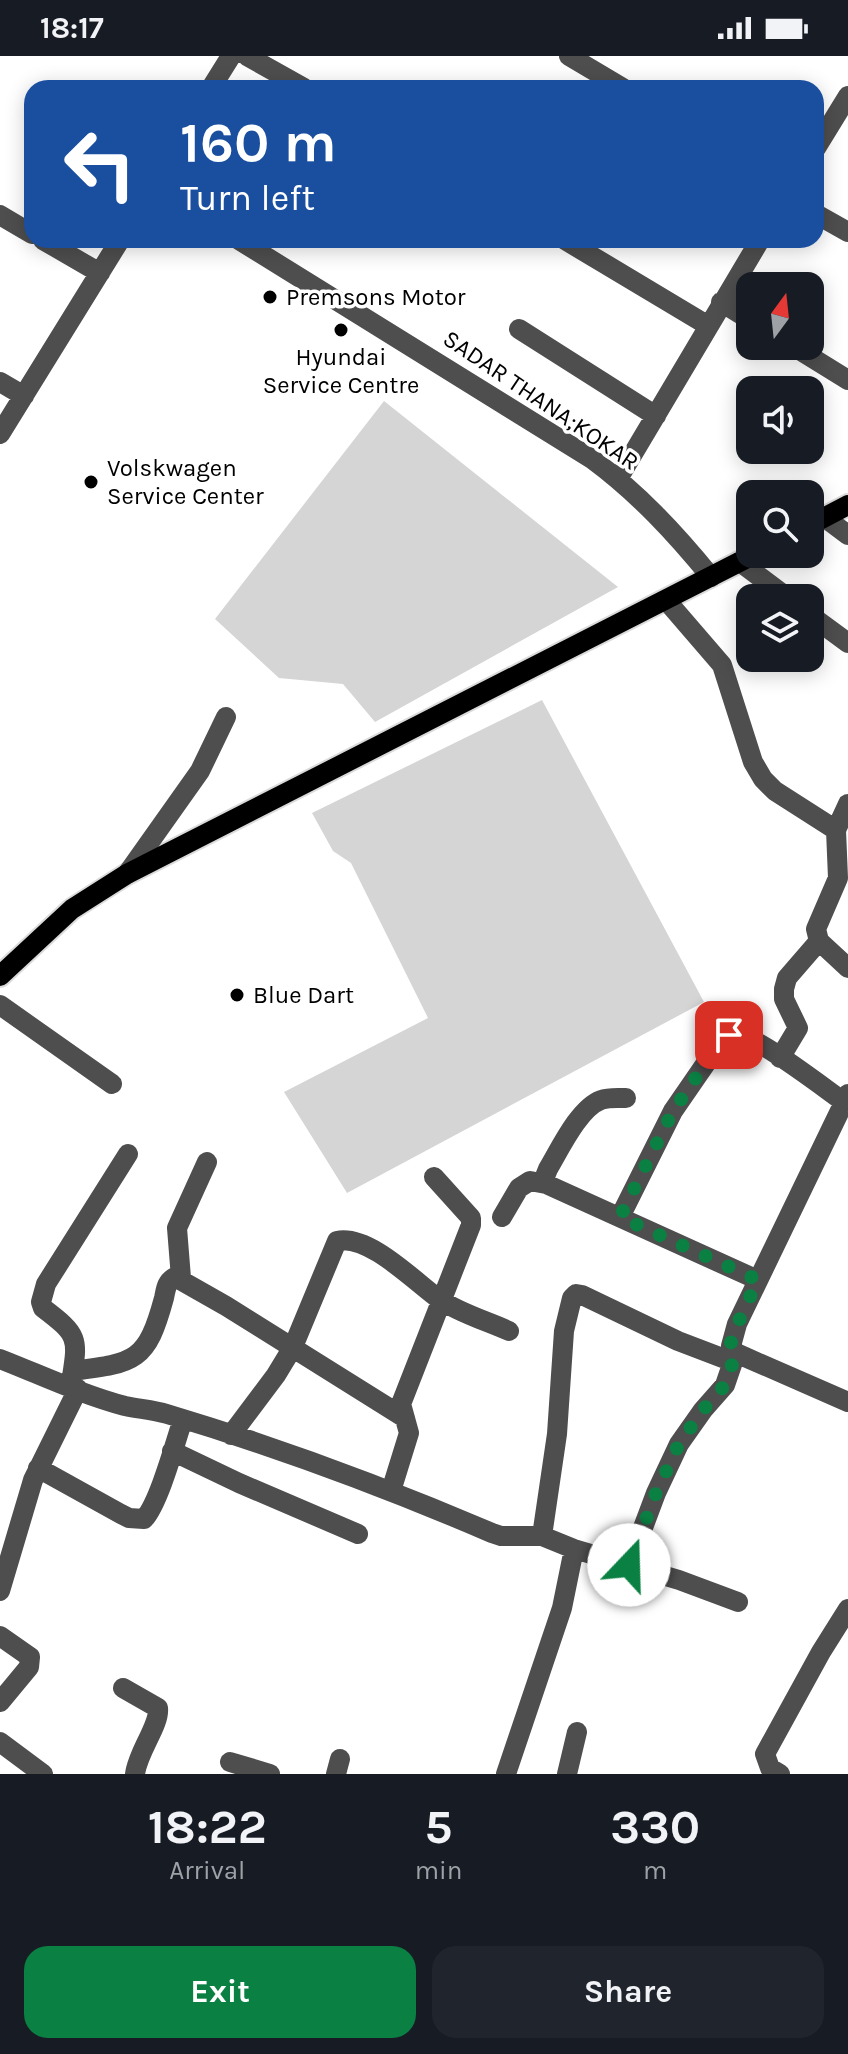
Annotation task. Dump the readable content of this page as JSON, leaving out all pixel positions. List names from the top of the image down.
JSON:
{
  "streets": {
    "street": ["SADAR THANA;KOKAR"]
  },
  "places": [
    "Premsons Motor",
    "Hyundai Service Centre",
    "Volskwagen Service Center",
    "Blue Dart"
  ],
  "north": "top",
  "page": {
    "status": "18:17",
    "turn": ["160 m", "Turn left"],
    "eta": [
      "18:22",
      "Arrival",
      "5",
      "min",
      "330",
      "m"
    ],
    "buttons": ["Exit", "Share"]
  }
}
